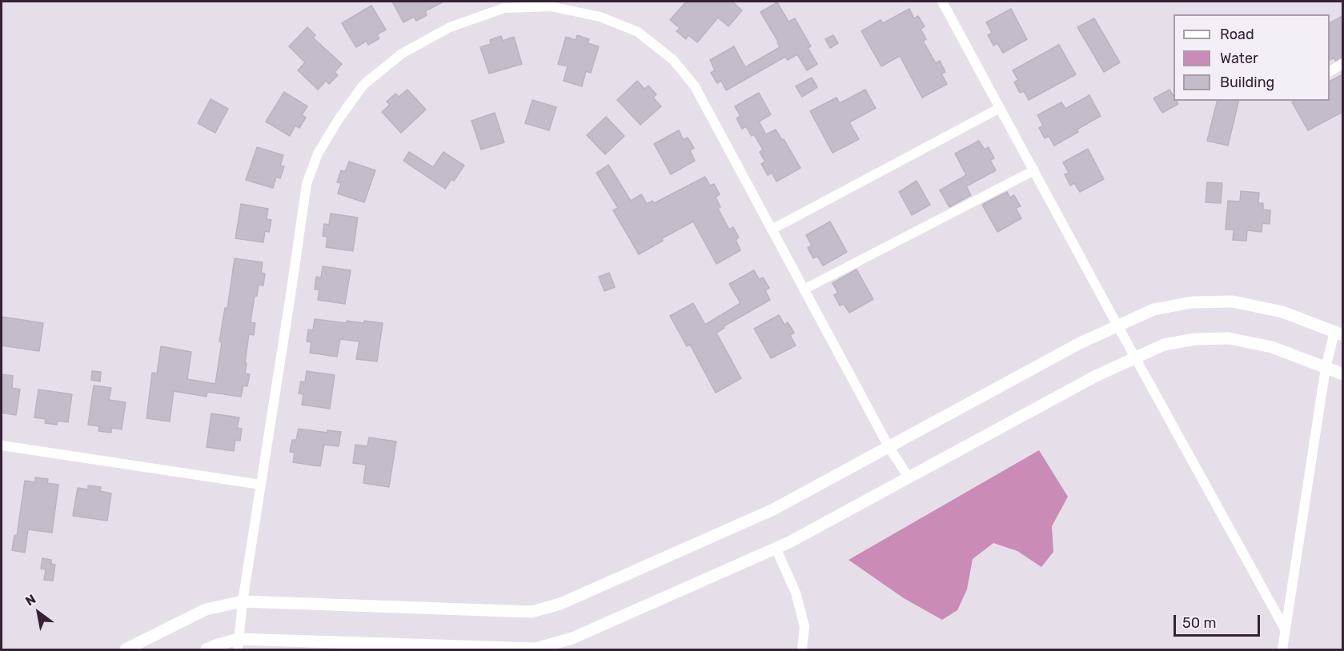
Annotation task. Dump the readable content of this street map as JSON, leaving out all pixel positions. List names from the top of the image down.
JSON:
{
  "legend": ["Road", "Water", "Building"],
  "scale_bar": "50 m",
  "north": "top left"
}
